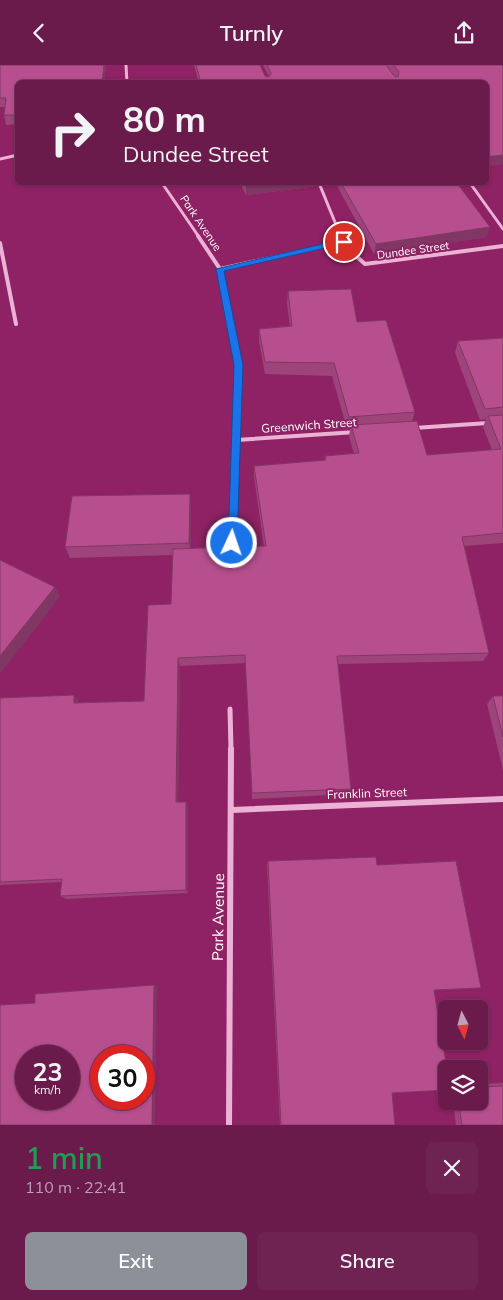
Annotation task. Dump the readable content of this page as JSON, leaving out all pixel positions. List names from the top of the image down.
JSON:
{
  "streets": {
    "street": [
      "Park Avenue",
      "Dundee Street",
      "Greenwich Street",
      "Franklin Street"
    ]
  },
  "crossings": [
    ["Park Avenue", "Greenwich Street"],
    ["Park Avenue", "Franklin Street"]
  ],
  "north": "bottom",
  "page": {
    "header": "Turnly",
    "turn": ["80 m", "Dundee Street"],
    "speed": "23 km/h",
    "limit": "30",
    "heading": ["1 min", "110 m · 22:41"],
    "buttons": ["Exit", "Share"]
  }
}
